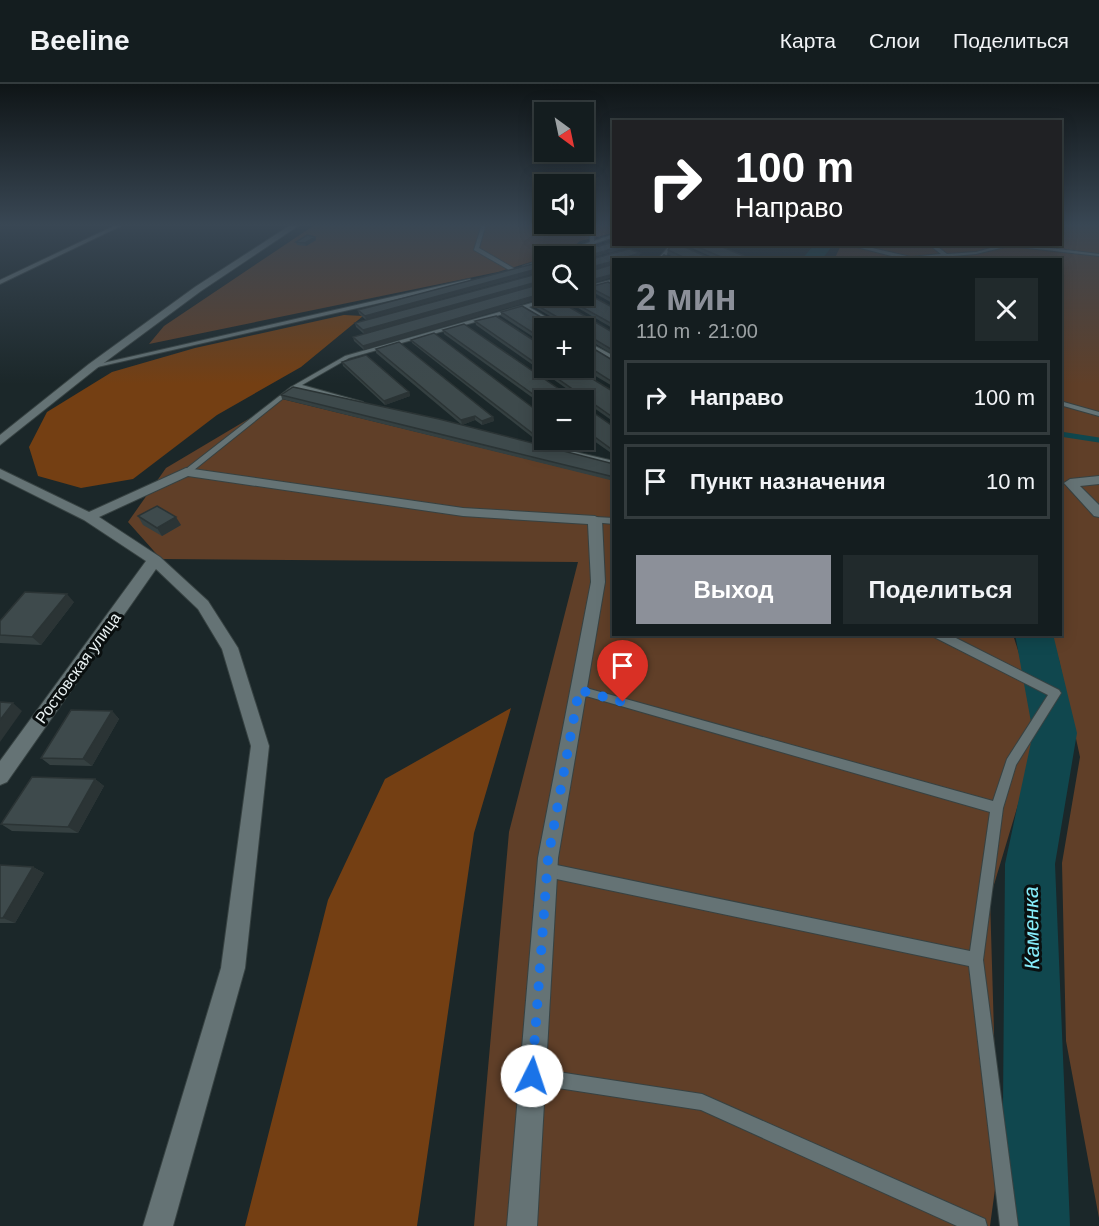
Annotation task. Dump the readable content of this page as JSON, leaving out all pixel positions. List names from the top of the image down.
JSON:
{
  "streets": {
    "street": ["Ростовская улица"]
  },
  "water": ["Каменка"],
  "north": "bottom right",
  "page": {
    "header": "Beeline",
    "nav": ["Карта", "Слои", "Поделиться"],
    "map_buttons": ["+", "−"],
    "turn": ["100 m", "Направо"],
    "heading": ["2 мин", "110 m · 21:00"],
    "list": [
      {
        "name": "Направо",
        "value": "100 m"
      },
      {
        "name": "Пункт назначения",
        "value": "10 m"
      }
    ],
    "buttons": ["Выход", "Поделиться"]
  }
}
